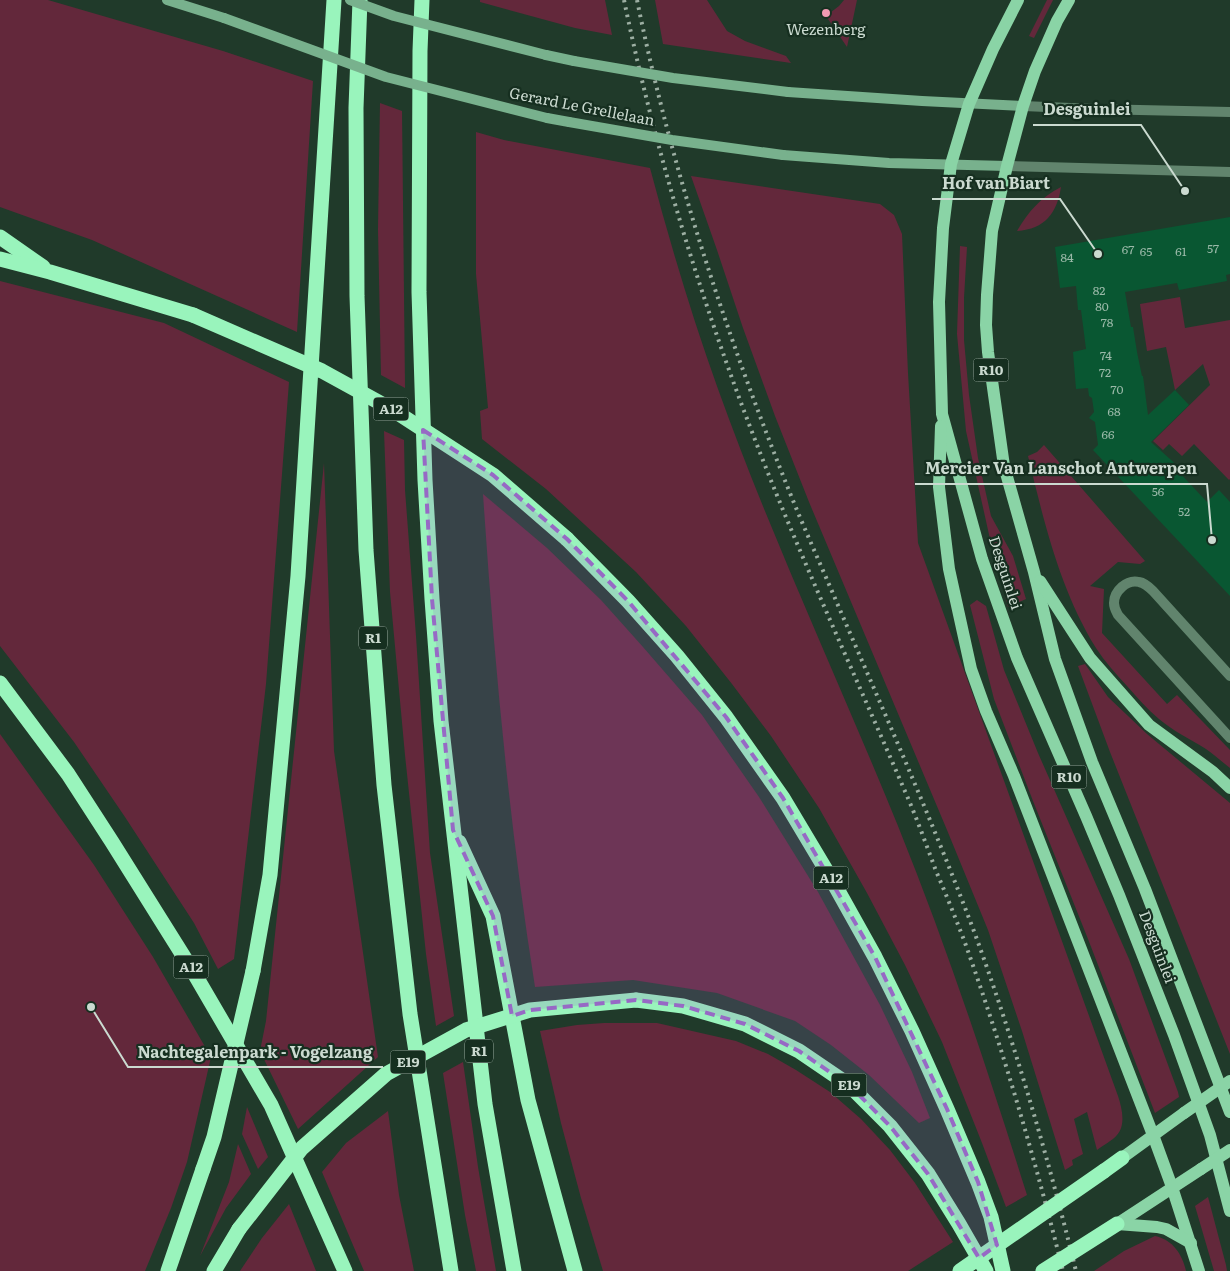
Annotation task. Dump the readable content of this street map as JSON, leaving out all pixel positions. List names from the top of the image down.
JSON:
{
  "streets": {
    "highway": ["A12", "R1", "E19"],
    "main road": ["R10", "Desguinlei"],
    "street": ["Gerard Le Grellelaan"]
  },
  "crossings": [
    ["Gerard Le Grellelaan", "Desguinlei"]
  ],
  "places": [
    "Wezenberg",
    "Desguinlei",
    "Hof van Biart",
    "Mercier Van Lanschot Antwerpen",
    "Nachtegalenpark - Vogelzang"
  ],
  "house_numbers": [
    "57",
    "67",
    "65",
    "61",
    "84",
    "82",
    "80",
    "78",
    "74",
    "72",
    "70",
    "68",
    "66",
    "56",
    "52"
  ]
}
